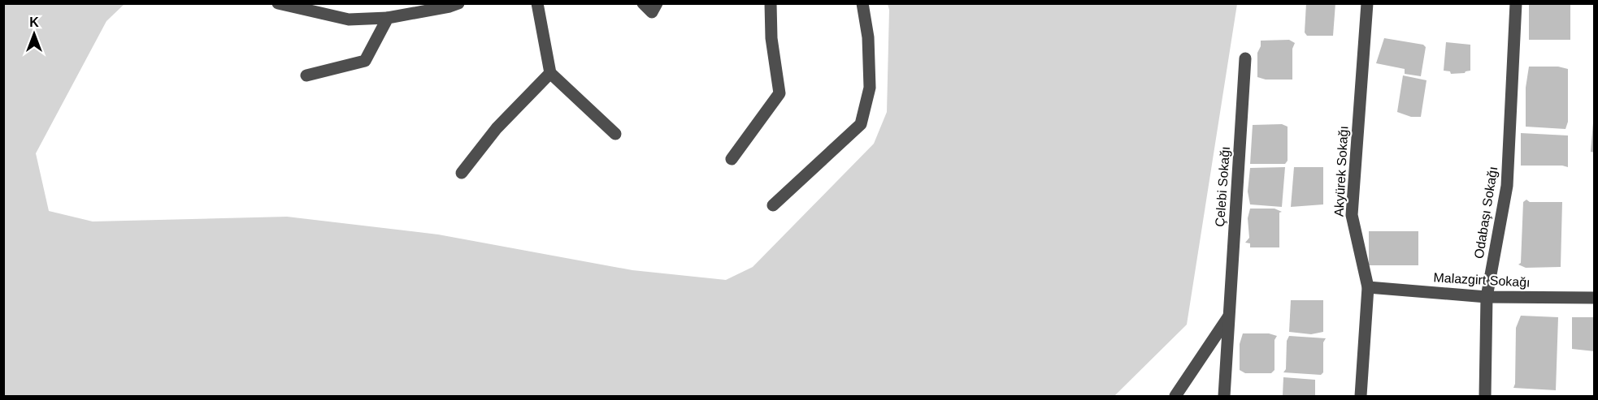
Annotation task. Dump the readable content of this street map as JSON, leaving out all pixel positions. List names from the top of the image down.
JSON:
{
  "streets": {
    "street": [
      "Akyürek Sokağı",
      "Çelebi Sokağı",
      "Odabaşı Sokağı",
      "Malazgirt Sokağı"
    ]
  },
  "crossings": [
    ["Akyürek Sokağı", "Malazgirt Sokağı"],
    ["Odabaşı Sokağı", "Malazgirt Sokağı"]
  ],
  "north": "top"
}
